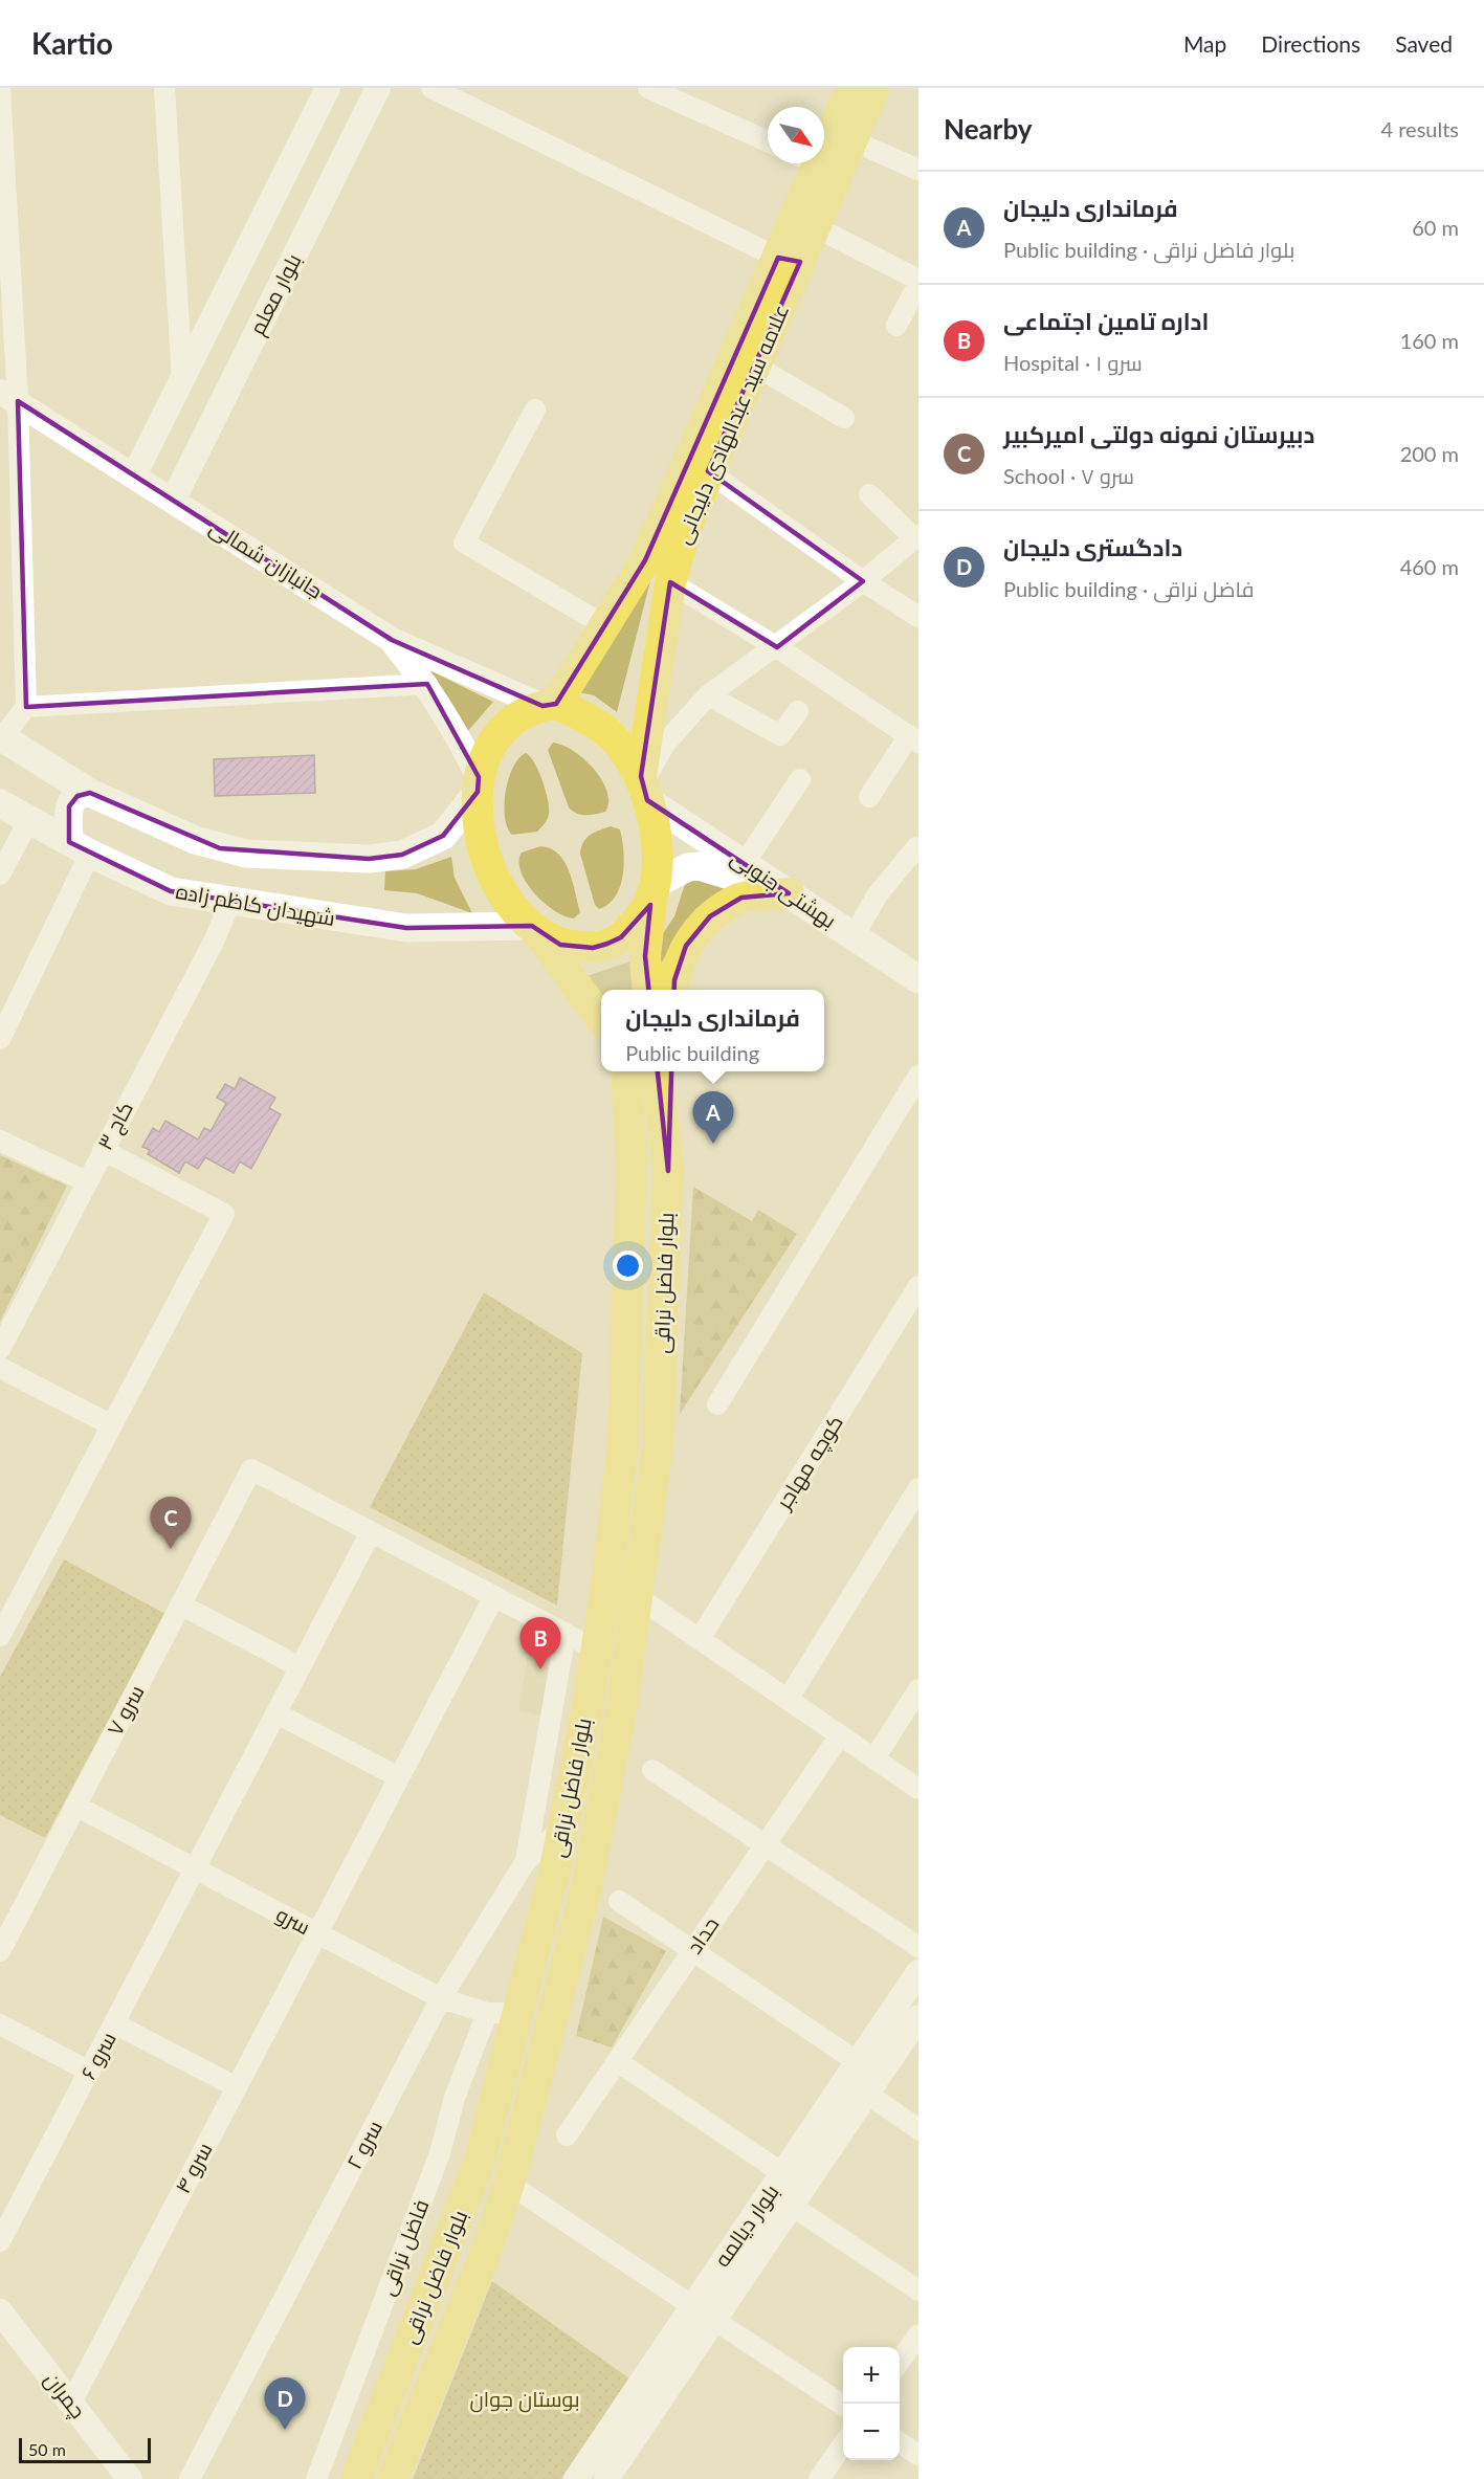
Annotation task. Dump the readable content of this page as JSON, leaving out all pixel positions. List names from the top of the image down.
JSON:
{
  "streets": {
    "main road": [
      "علامه سید عبدالهادی دلیجانی",
      "بهشتی جنوبی",
      "شهیدان کاظم زاده",
      "بلوار فاضل نراقی"
    ],
    "street": [
      "بلوار معلم",
      "جانبازان شمالی",
      "کاج ۳",
      "کوچه مهاجر",
      "سرو ۷",
      "سرو",
      "حداد",
      "سرو ۶",
      "سرو ۲",
      "سرو ۴",
      "بلوار دیالمه",
      "فاضل نراقی",
      "چمران"
    ]
  },
  "crossings": [
    ["بلوار معلم", "جانبازان شمالی"],
    ["علامه سید عبدالهادی دلیجانی", "جانبازان شمالی"],
    ["علامه سید عبدالهادی دلیجانی", "بهشتی جنوبی"],
    ["علامه سید عبدالهادی دلیجانی", "شهیدان کاظم زاده"],
    ["جانبازان شمالی", "بهشتی جنوبی"],
    ["جانبازان شمالی", "شهیدان کاظم زاده"],
    ["بهشتی جنوبی", "شهیدان کاظم زاده"],
    ["شهیدان کاظم زاده", "کاج ۳"],
    ["بلوار فاضل نراقی", "سرو"],
    ["بلوار فاضل نراقی", "سرو ۲"],
    ["سرو ۷", "سرو"],
    ["سرو ۷", "سرو ۶"],
    ["سرو", "سرو ۶"],
    ["سرو", "سرو ۲"],
    ["سرو", "سرو ۴"],
    ["سرو", "فاضل نراقی"],
    ["سرو ۴", "چمران"]
  ],
  "parks": ["بوستان جوان"],
  "scale_bar": "50 m",
  "north": "bottom right",
  "page": {
    "header": "Kartio",
    "nav": ["Map", "Directions", "Saved"],
    "heading": ["Nearby", "4 results"],
    "list": [
      {
        "mark": "A",
        "name": "فرمانداری دلیجان",
        "note": "Public building · بلوار فاضل نراقی",
        "value": "60 m"
      },
      {
        "mark": "B",
        "name": "اداره تامین اجتماعی",
        "note": "Hospital · سرو ۱",
        "value": "160 m"
      },
      {
        "mark": "C",
        "name": "دبیرستان نمونه دولتی امیرکبیر",
        "note": "School · سرو ۷",
        "value": "200 m"
      },
      {
        "mark": "D",
        "name": "دادگستری دلیجان",
        "note": "Public building · فاضل نراقی",
        "value": "460 m"
      }
    ],
    "popup": ["فرمانداری دلیجان", "Public building"],
    "pins": [
      "A",
      "C",
      "B",
      "D"
    ],
    "map_buttons": ["+", "−"],
    "scale": "50 m"
  }
}
